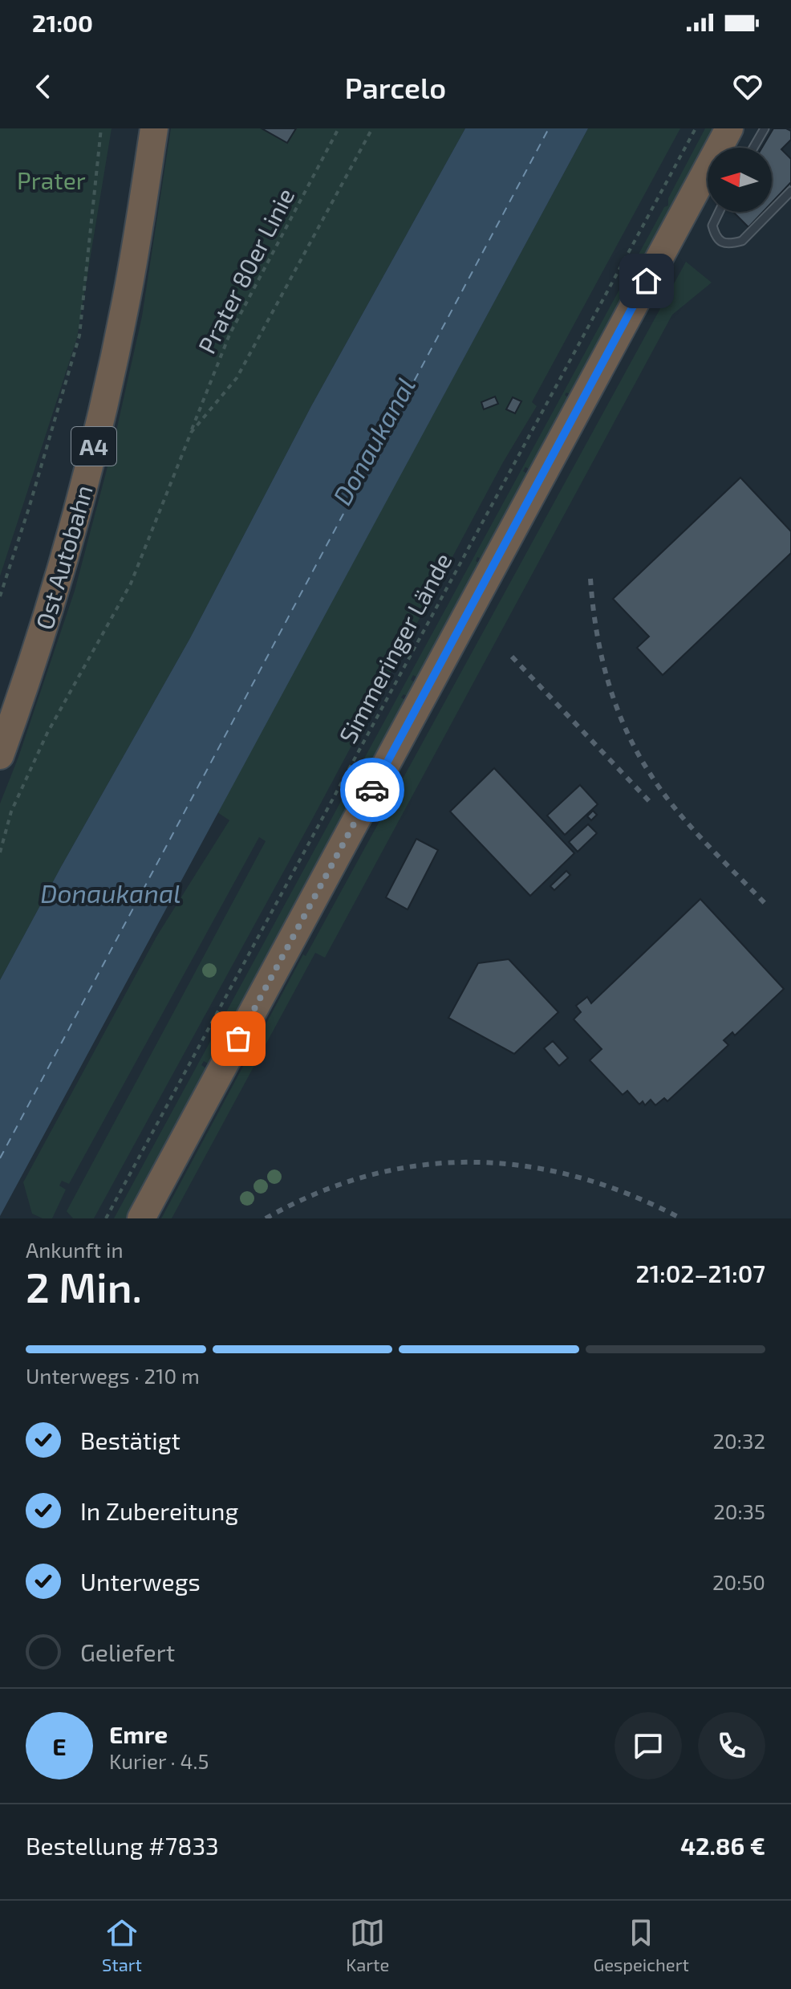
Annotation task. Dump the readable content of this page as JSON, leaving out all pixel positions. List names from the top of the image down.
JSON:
{
  "streets": {
    "highway": ["A4", "Ost Autobahn"],
    "path": ["Prater 80er Linie", "Simmeringer Lände"]
  },
  "water": ["Donaukanal"],
  "parks": ["Prater"],
  "north": "left",
  "page": {
    "status": "21:00",
    "header": "Parcelo",
    "heading": ["2 Min.", "Ankunft in", "21:02–21:07"],
    "panel": [
      "Emre",
      "Kurier · 4.5",
      "Bestellung #7833",
      "42.86 €"
    ],
    "bar": "Unterwegs · 210 m",
    "list": [
      ["Bestätigt", "20:32"],
      ["In Zubereitung", "20:35"],
      ["Unterwegs", "20:50"],
      "Geliefert"
    ],
    "round": "E",
    "tabs": ["Start", "Karte", "Gespeichert"]
  }
}
